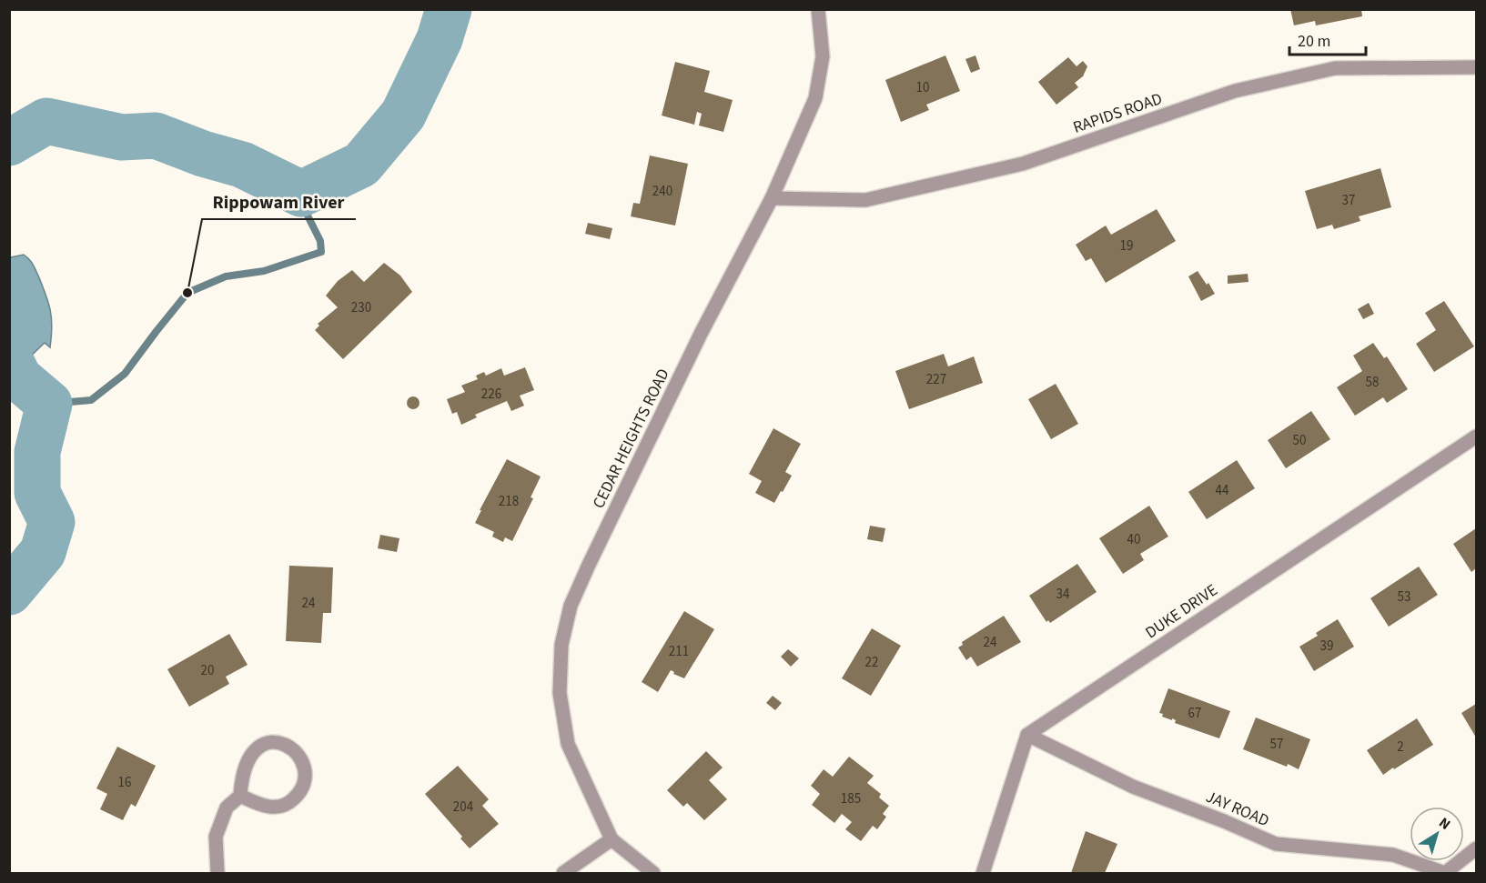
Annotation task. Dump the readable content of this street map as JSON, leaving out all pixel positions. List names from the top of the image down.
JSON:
{
  "streets": {
    "street": [
      "RAPIDS ROAD",
      "CEDAR HEIGHTS ROAD",
      "DUKE DRIVE",
      "JAY ROAD"
    ]
  },
  "crossings": [
    ["RAPIDS ROAD", "CEDAR HEIGHTS ROAD"],
    ["DUKE DRIVE", "JAY ROAD"]
  ],
  "places": ["Rippowam River"],
  "house_numbers": [
    "10",
    "240",
    "37",
    "19",
    "230",
    "227",
    "58",
    "226",
    "50",
    "44",
    "218",
    "40",
    "34",
    "53",
    "24",
    "24",
    "39",
    "211",
    "22",
    "20",
    "67",
    "57",
    "2",
    "16",
    "185",
    "204"
  ],
  "scale_bar": "20 m",
  "north": "top right"
}
